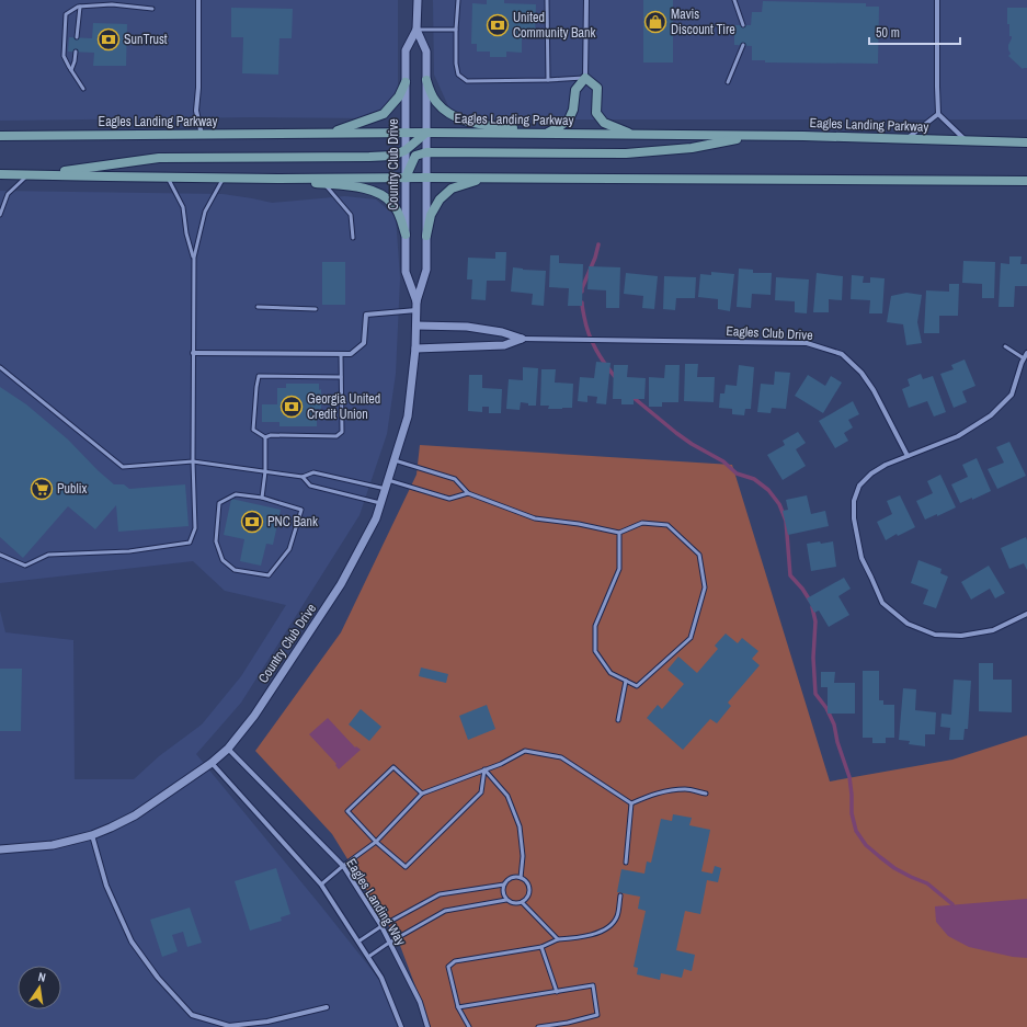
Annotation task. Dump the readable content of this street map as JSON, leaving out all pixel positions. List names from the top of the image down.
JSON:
{
  "streets": {
    "main road": ["Eagles Landing Parkway"],
    "street": ["Country Club Drive", "Eagles Club Drive", "Eagles Landing Way"]
  },
  "crossings": [
    ["Eagles Landing Parkway", "Country Club Drive"],
    ["Country Club Drive", "Eagles Landing Way"]
  ],
  "places": {
    "shop": ["Mavis Discount Tire"],
    "bank": [
      "United Community Bank",
      "SunTrust",
      "Georgia United Credit Union",
      "PNC Bank"
    ],
    "supermarket": ["Publix"]
  },
  "scale_bar": "50 m",
  "north": "top"
}
